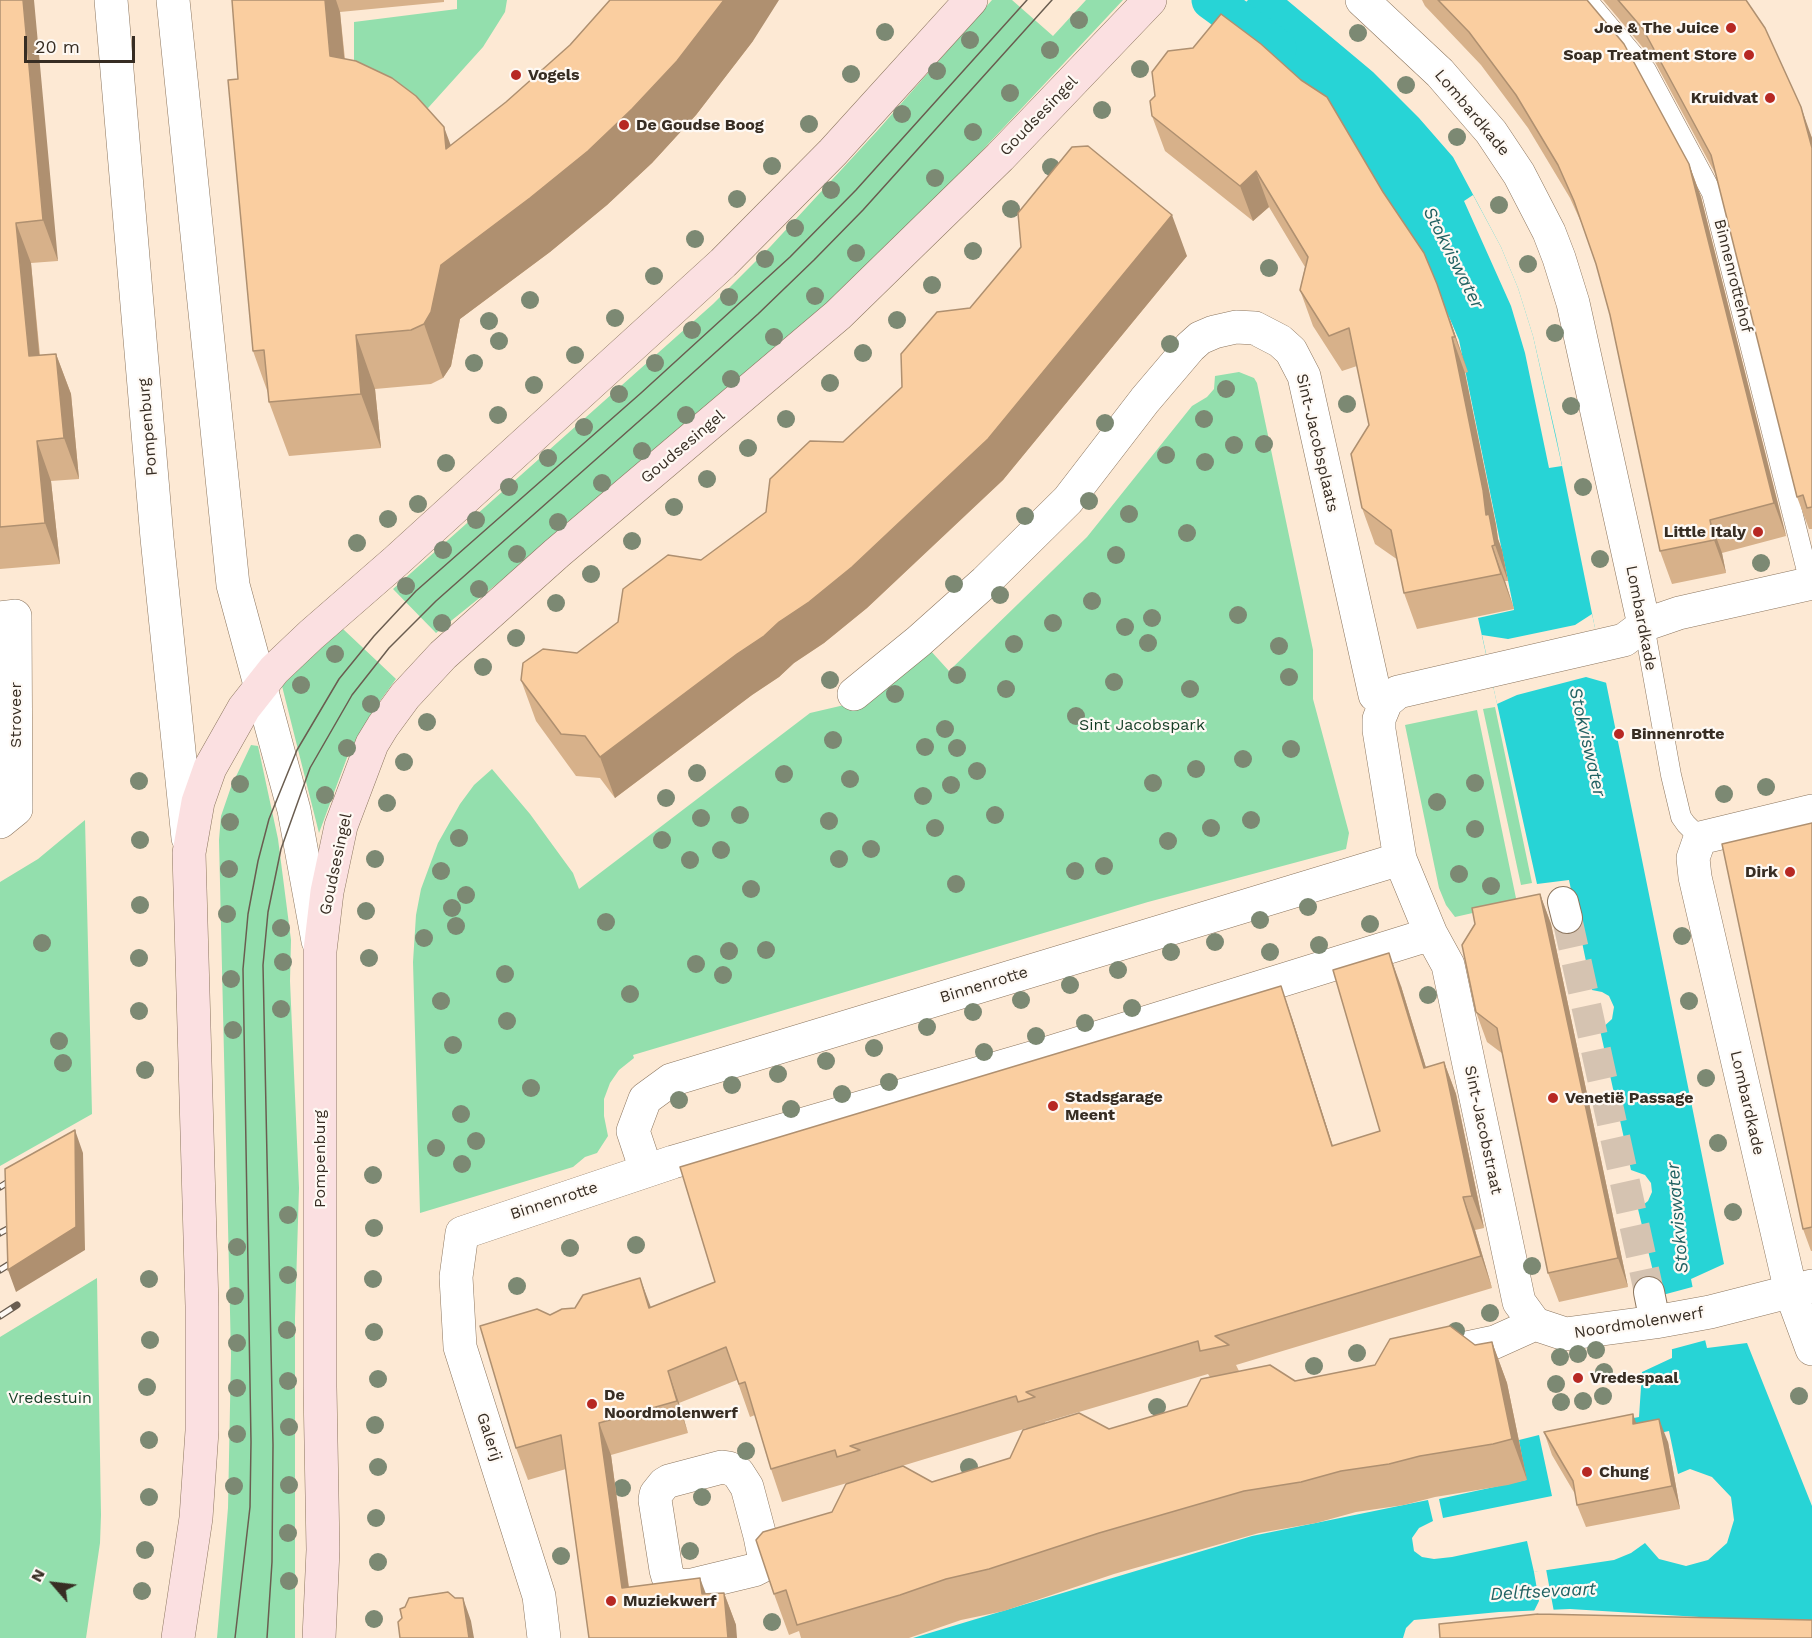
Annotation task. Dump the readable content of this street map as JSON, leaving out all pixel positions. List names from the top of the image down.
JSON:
{
  "streets": {
    "main road": ["Goudsesingel", "Pompenburg"],
    "street": [
      "Lombardkade",
      "Sint-Jacobsplaats",
      "Stroveer",
      "Binnenrotte",
      "Sint-Jacobstraat",
      "Noordmolenwerf",
      "Galerij"
    ],
    "lane": ["Binnenrottehof"]
  },
  "crossings": [
    ["Lombardkade", "Noordmolenwerf"],
    ["Goudsesingel", "Pompenburg"],
    ["Binnenrotte", "Sint-Jacobstraat"],
    ["Binnenrotte", "Galerij"],
    ["Sint-Jacobstraat", "Noordmolenwerf"]
  ],
  "water": ["Stokviswater", "Delftsevaart"],
  "parks": ["Sint Jacobspark", "Vredestuin"],
  "places": [
    "Joe & The Juice",
    "Soap Treatment Store",
    "Vogels",
    "Kruidvat",
    "De Goudse Boog",
    "Little Italy",
    "Binnenrotte",
    "Dirk",
    "Venetië Passage",
    "Stadsgarage Meent",
    "Vredespaal",
    "De Noordmolenwerf",
    "Chung",
    "Muziekwerf"
  ],
  "scale_bar": "20 m",
  "north": "top left"
}
